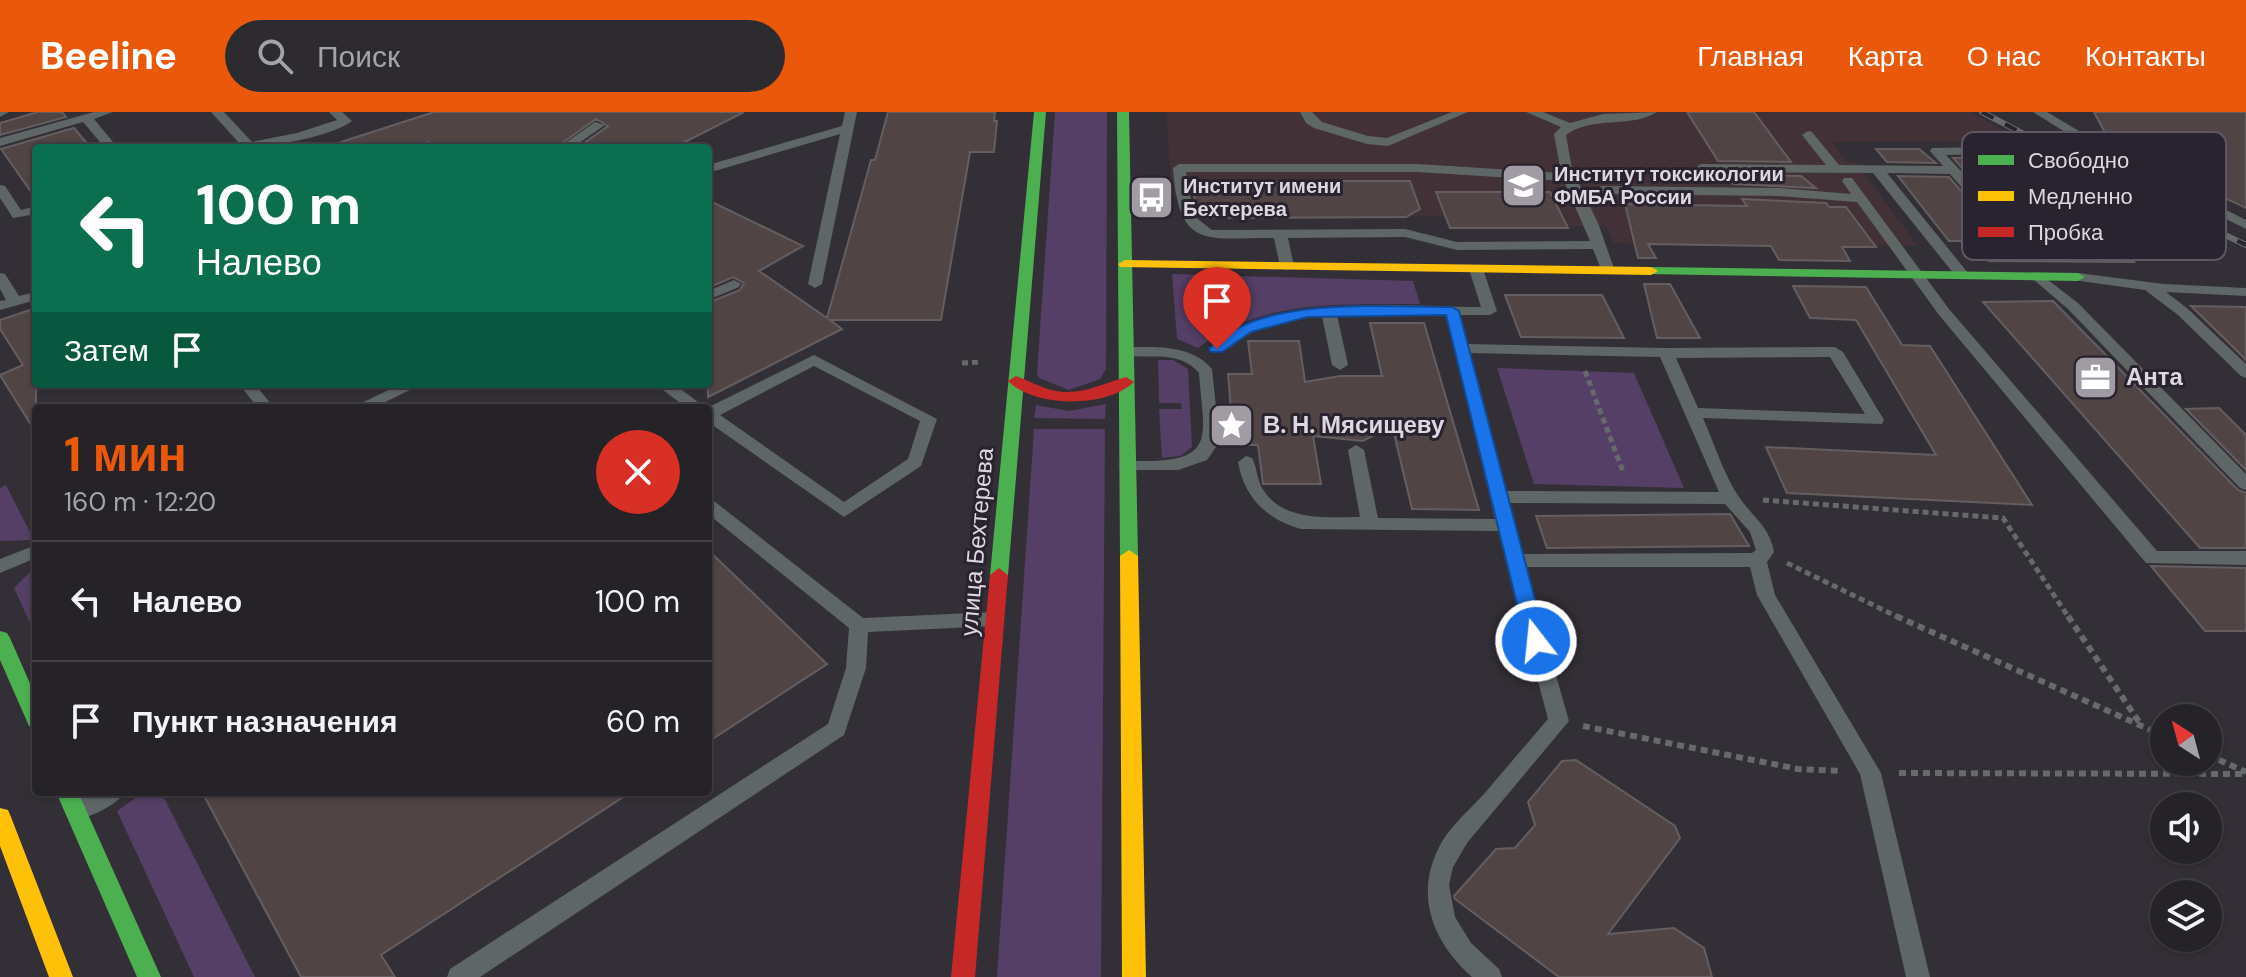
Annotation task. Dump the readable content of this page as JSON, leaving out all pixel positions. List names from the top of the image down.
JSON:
{
  "streets": {
    "street": ["улица Бехтерева"]
  },
  "places": {
    "school or university": ["Институт токсикологии ФМБА России"],
    "bus stop": ["Институт имени Бехтерева"],
    "office": ["Анта"],
    "place": ["В. Н. Мясищеву"]
  },
  "legend": ["Свободно", "Медленно", "Пробка"],
  "north": "top left",
  "page": {
    "header": "Beeline",
    "search": "Поиск",
    "nav": [
      "Главная",
      "Карта",
      "О нас",
      "Контакты"
    ],
    "turn": ["100 m", "Налево"],
    "then": "Затем",
    "heading": ["1 мин", "160 m · 12:20"],
    "list": [
      {
        "name": "Налево",
        "value": "100 m"
      },
      {
        "name": "Пункт назначения",
        "value": "60 m"
      }
    ]
  }
}
